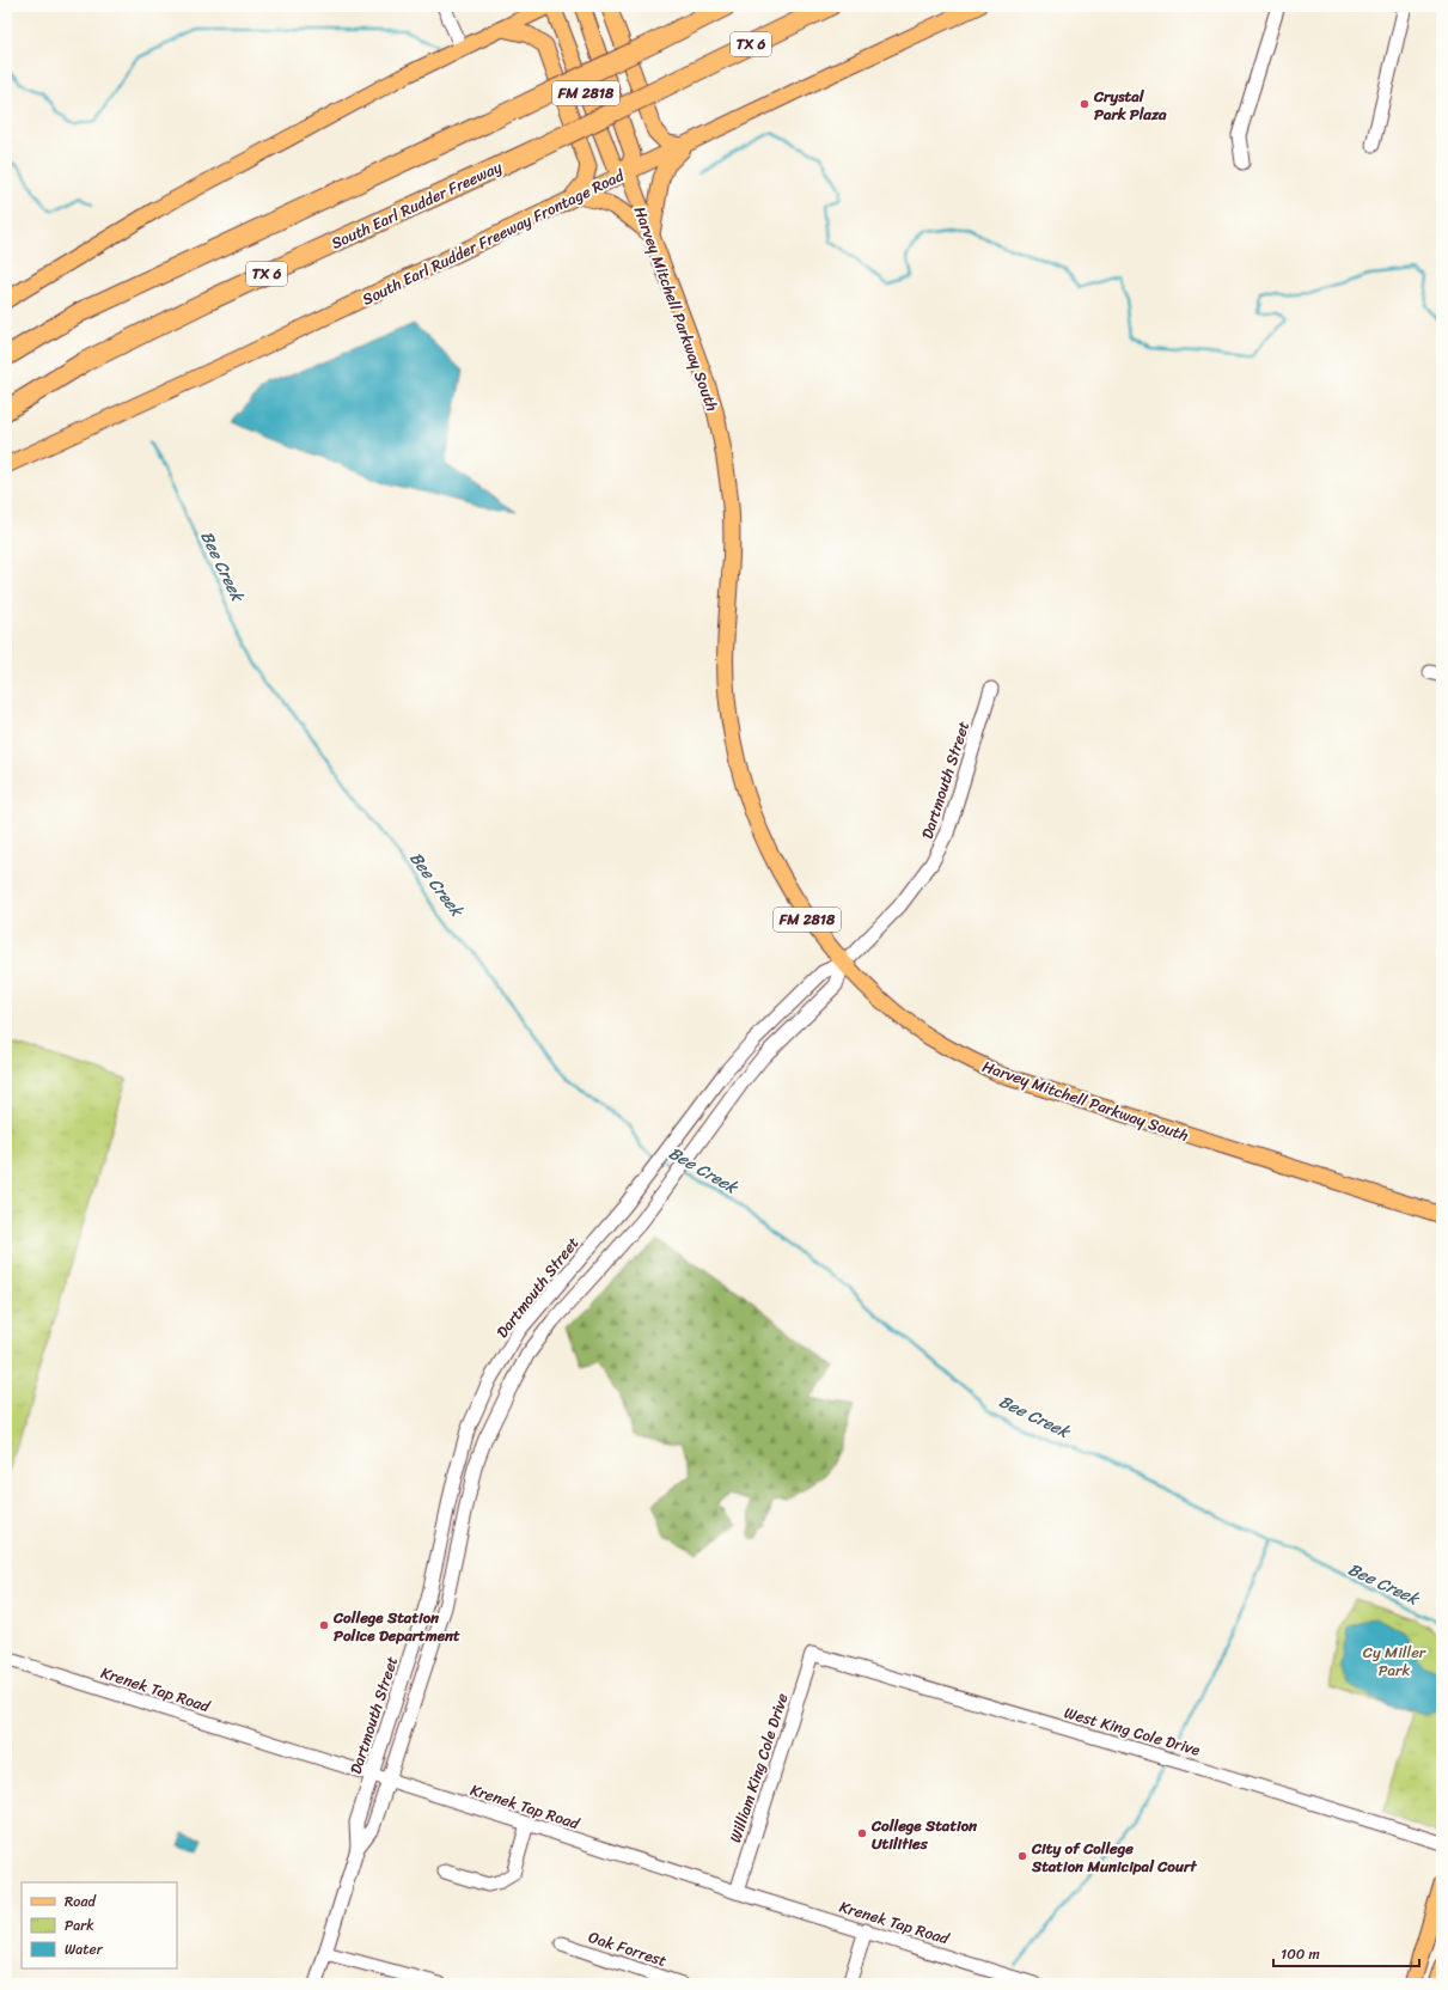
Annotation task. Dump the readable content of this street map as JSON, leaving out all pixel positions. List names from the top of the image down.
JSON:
{
  "streets": {
    "highway": ["TX 6", "South Earl Rudder Freeway"],
    "main road": ["FM 2818", "South Earl Rudder Freeway Frontage Road", "Harvey Mitchell Parkway South"],
    "street": [
      "Dartmouth Street",
      "Krenek Tap Road",
      "West King Cole Drive",
      "William King Cole Drive",
      "Oak Forrest"
    ]
  },
  "crossings": [
    ["South Earl Rudder Freeway Frontage Road", "Harvey Mitchell Parkway South"],
    ["Harvey Mitchell Parkway South", "Dartmouth Street"],
    ["Dartmouth Street", "Krenek Tap Road"],
    ["Krenek Tap Road", "William King Cole Drive"],
    ["West King Cole Drive", "William King Cole Drive"]
  ],
  "water": ["Bee Creek"],
  "parks": ["Cy Miller Park"],
  "places": [
    "Crystal Park Plaza",
    "College Station Police Department",
    "College Station Utilities",
    "City of College Station Municipal Court"
  ],
  "legend": ["Road", "Park", "Water"],
  "scale_bar": "100 m"
}
